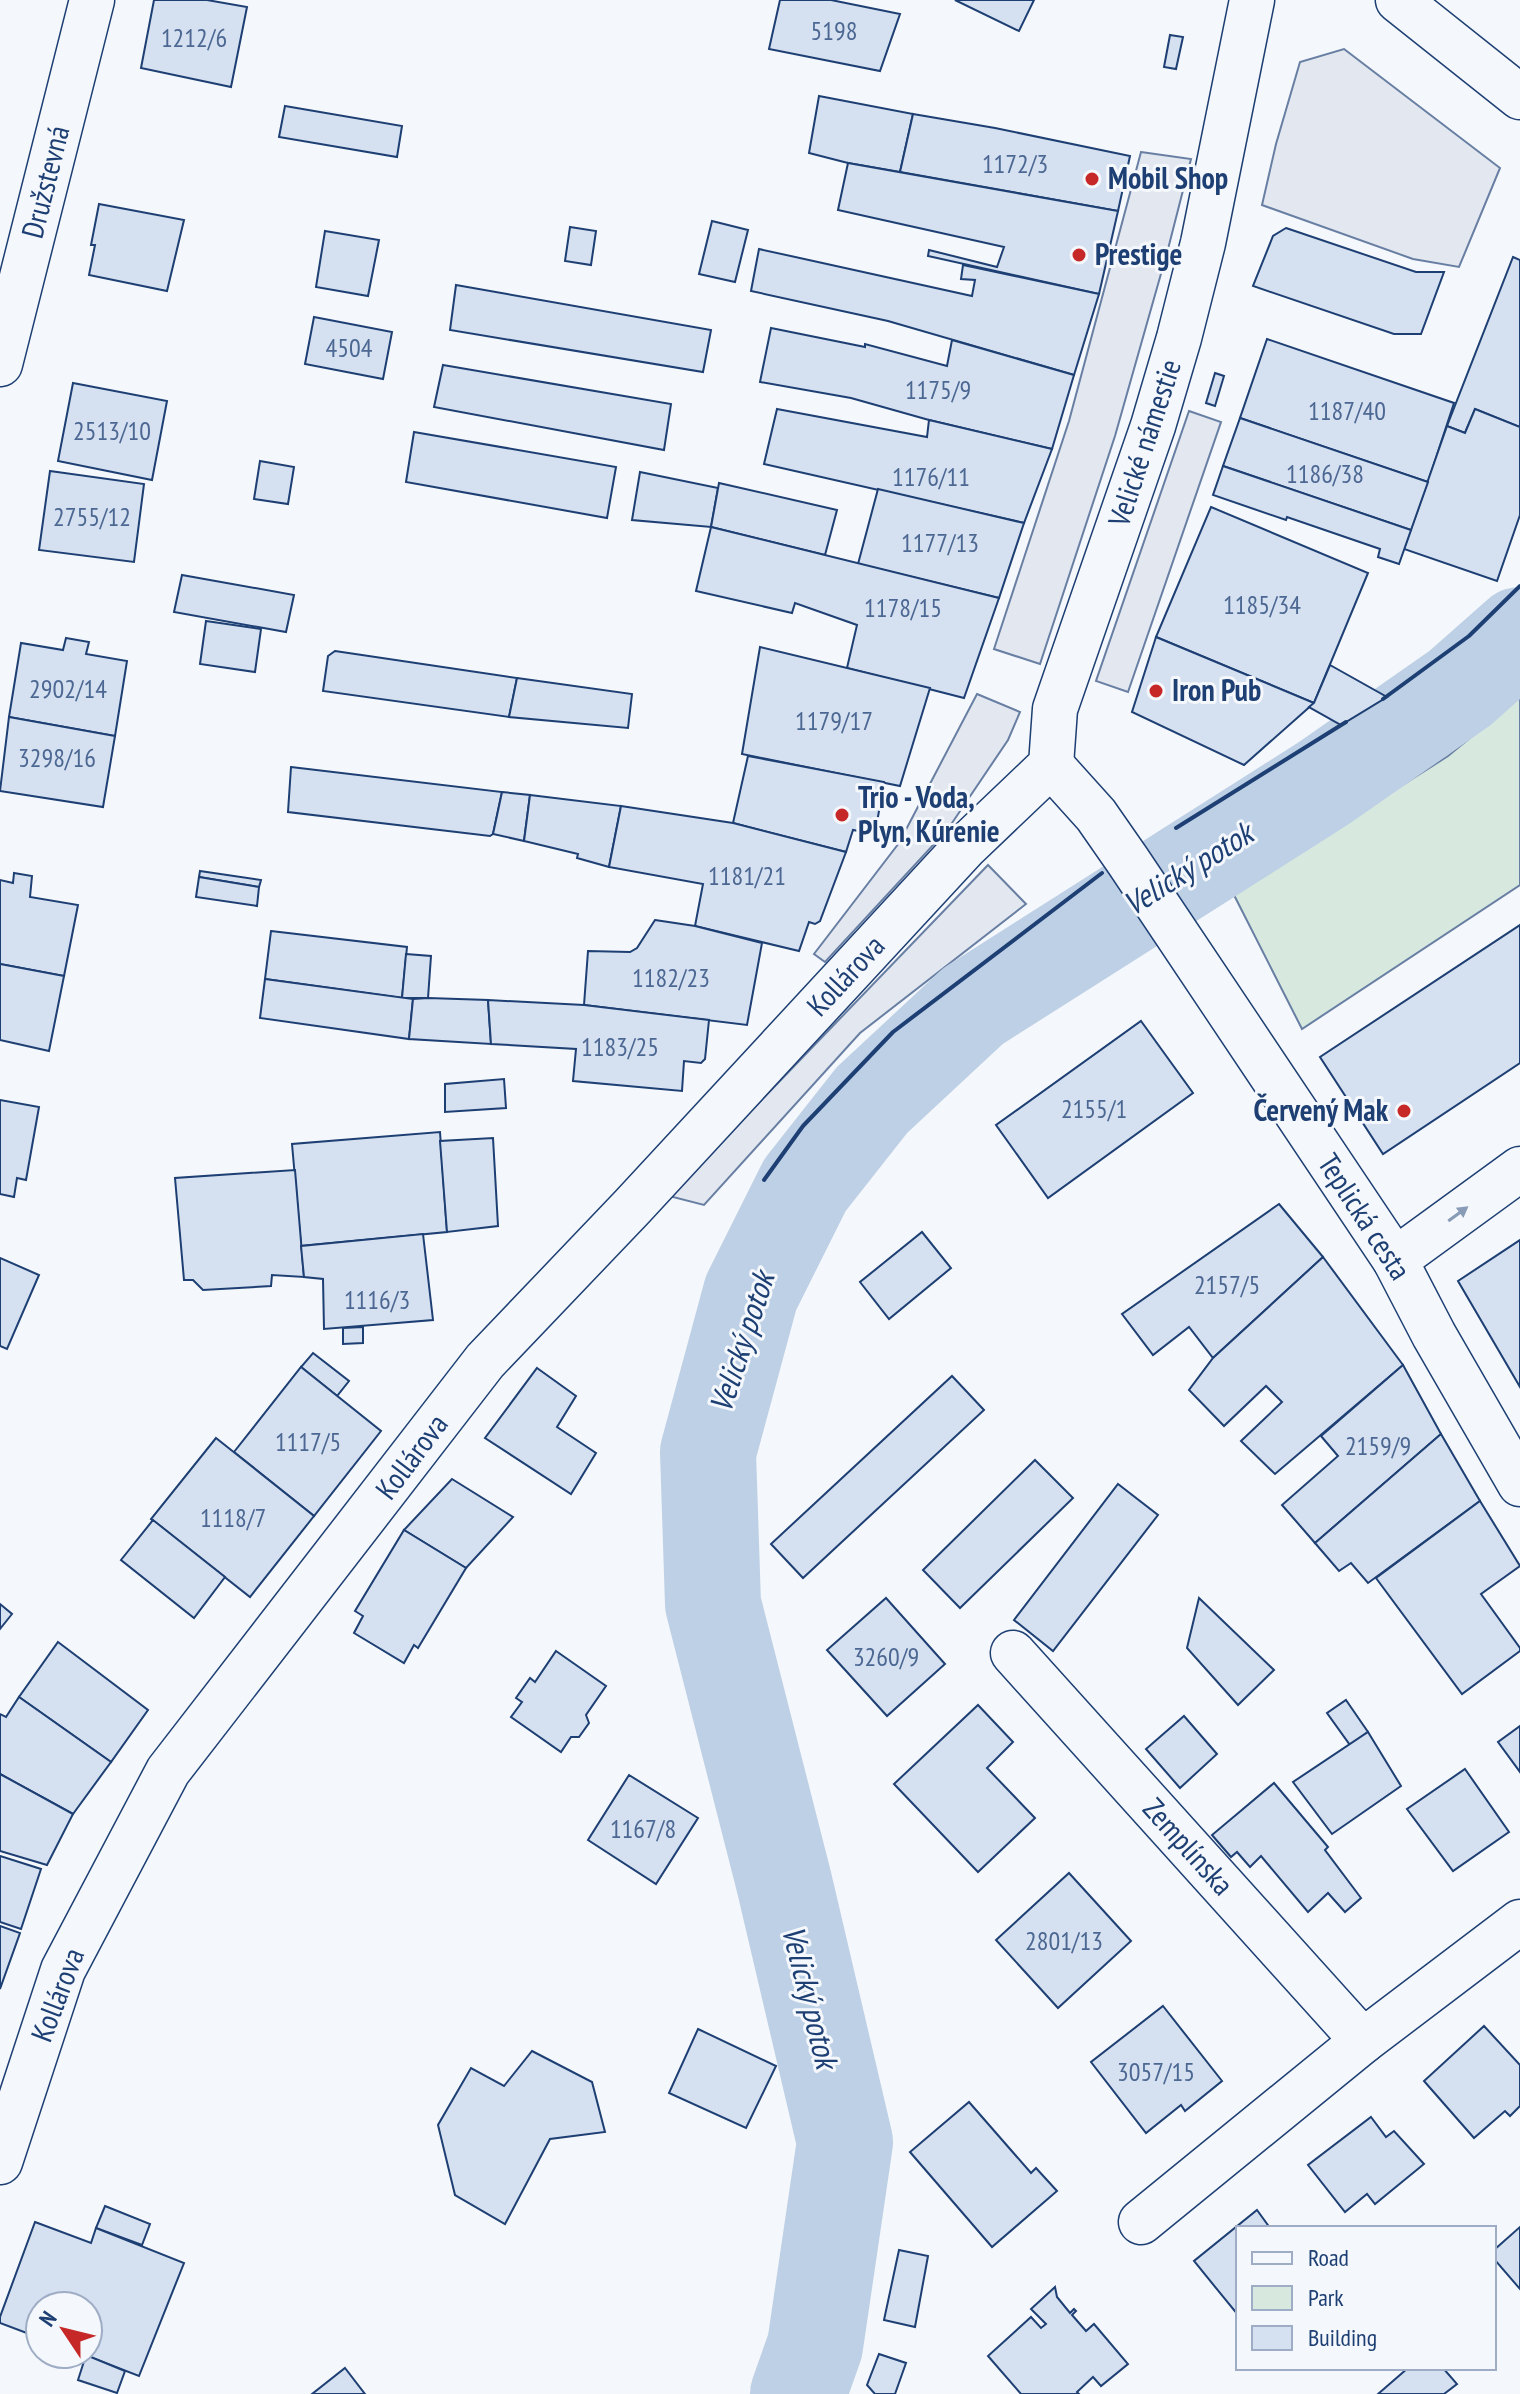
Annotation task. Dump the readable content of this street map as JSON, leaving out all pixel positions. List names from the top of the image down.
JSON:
{
  "streets": {
    "street": [
      "Družstevná",
      "Velické námestie",
      "Kollárova",
      "Teplická cesta",
      "Zemplínska"
    ]
  },
  "crossings": [
    ["Velické námestie", "Kollárova"],
    ["Velické námestie", "Teplická cesta"],
    ["Kollárova", "Teplická cesta"]
  ],
  "water": ["Velický potok"],
  "places": [
    "Mobil Shop",
    "Prestige",
    "Iron Pub",
    "Trio - Voda, Plyn, Kúrenie",
    "Červený Mak"
  ],
  "house_numbers": [
    "5198",
    "1212/6",
    "1172/3",
    "4504",
    "1175/9",
    "1187/40",
    "2513/10",
    "1186/38",
    "1176/11",
    "2755/12",
    "1177/13",
    "1185/34",
    "1178/15",
    "2902/14",
    "1179/17",
    "3298/16",
    "1181/21",
    "1182/23",
    "1183/25",
    "2155/1",
    "2157/5",
    "1116/3",
    "1117/5",
    "2159/9",
    "1118/7",
    "3260/9",
    "1167/8",
    "2801/13",
    "3057/15"
  ],
  "legend": ["Road", "Park", "Building"],
  "north": "top left"
}
